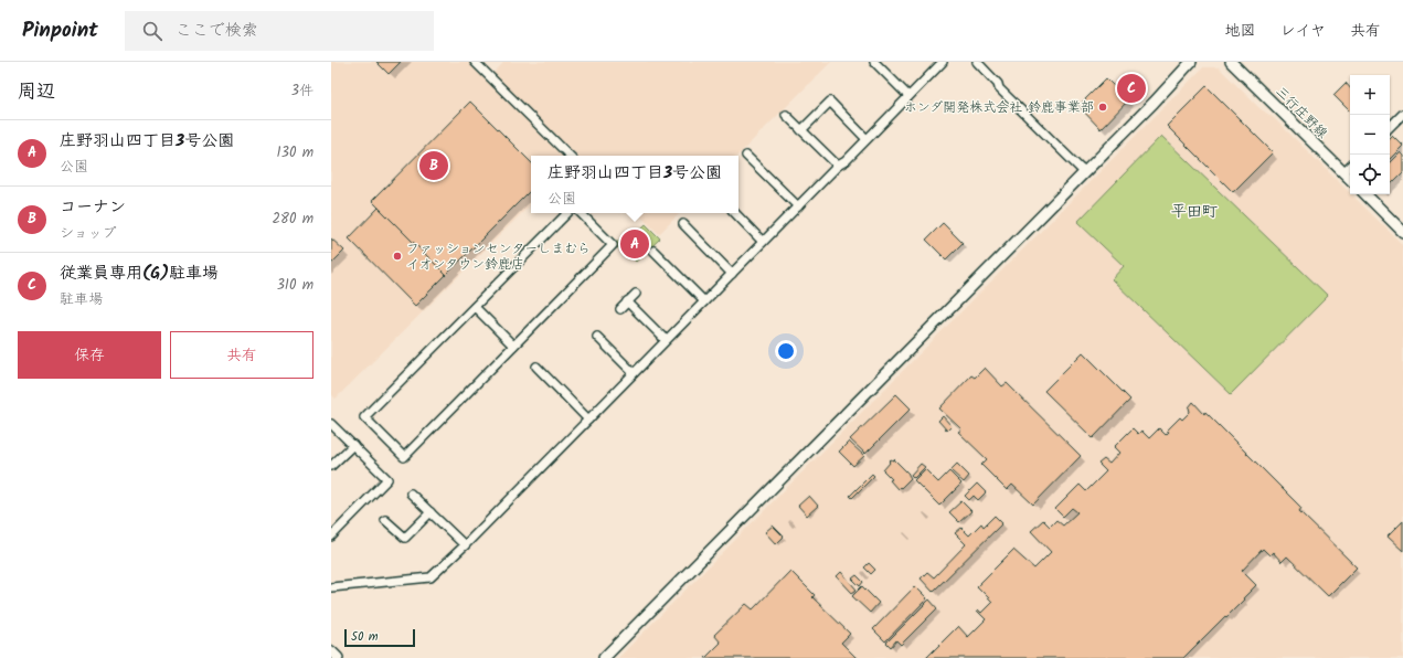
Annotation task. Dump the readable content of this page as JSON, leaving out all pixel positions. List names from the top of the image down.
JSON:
{
  "streets": {
    "street": ["三行庄野線"]
  },
  "districts": ["平田町"],
  "places": ["ホンダ開発株式会社 鈴鹿事業部", "ファッションセンターしまむら イオンタウン鈴鹿店"],
  "scale_bar": "50 m",
  "page": {
    "header": "Pinpoint",
    "search": "ここで検索",
    "nav": ["地図", "レイヤ", "共有"],
    "heading": ["周辺", "3件"],
    "pins": ["C", "B", "A"],
    "map_buttons": ["+", "−"],
    "list": [
      {
        "mark": "A",
        "name": "庄野羽山四丁目3号公園",
        "note": "公園",
        "value": "130 m"
      },
      {
        "mark": "B",
        "name": "コーナン",
        "note": "ショップ",
        "value": "280 m"
      },
      {
        "mark": "C",
        "name": "従業員専用(G)駐車場",
        "note": "駐車場",
        "value": "310 m"
      }
    ],
    "popup": ["庄野羽山四丁目3号公園", "公園"],
    "buttons": ["保存", "共有"],
    "scale": "50 m"
  }
}
